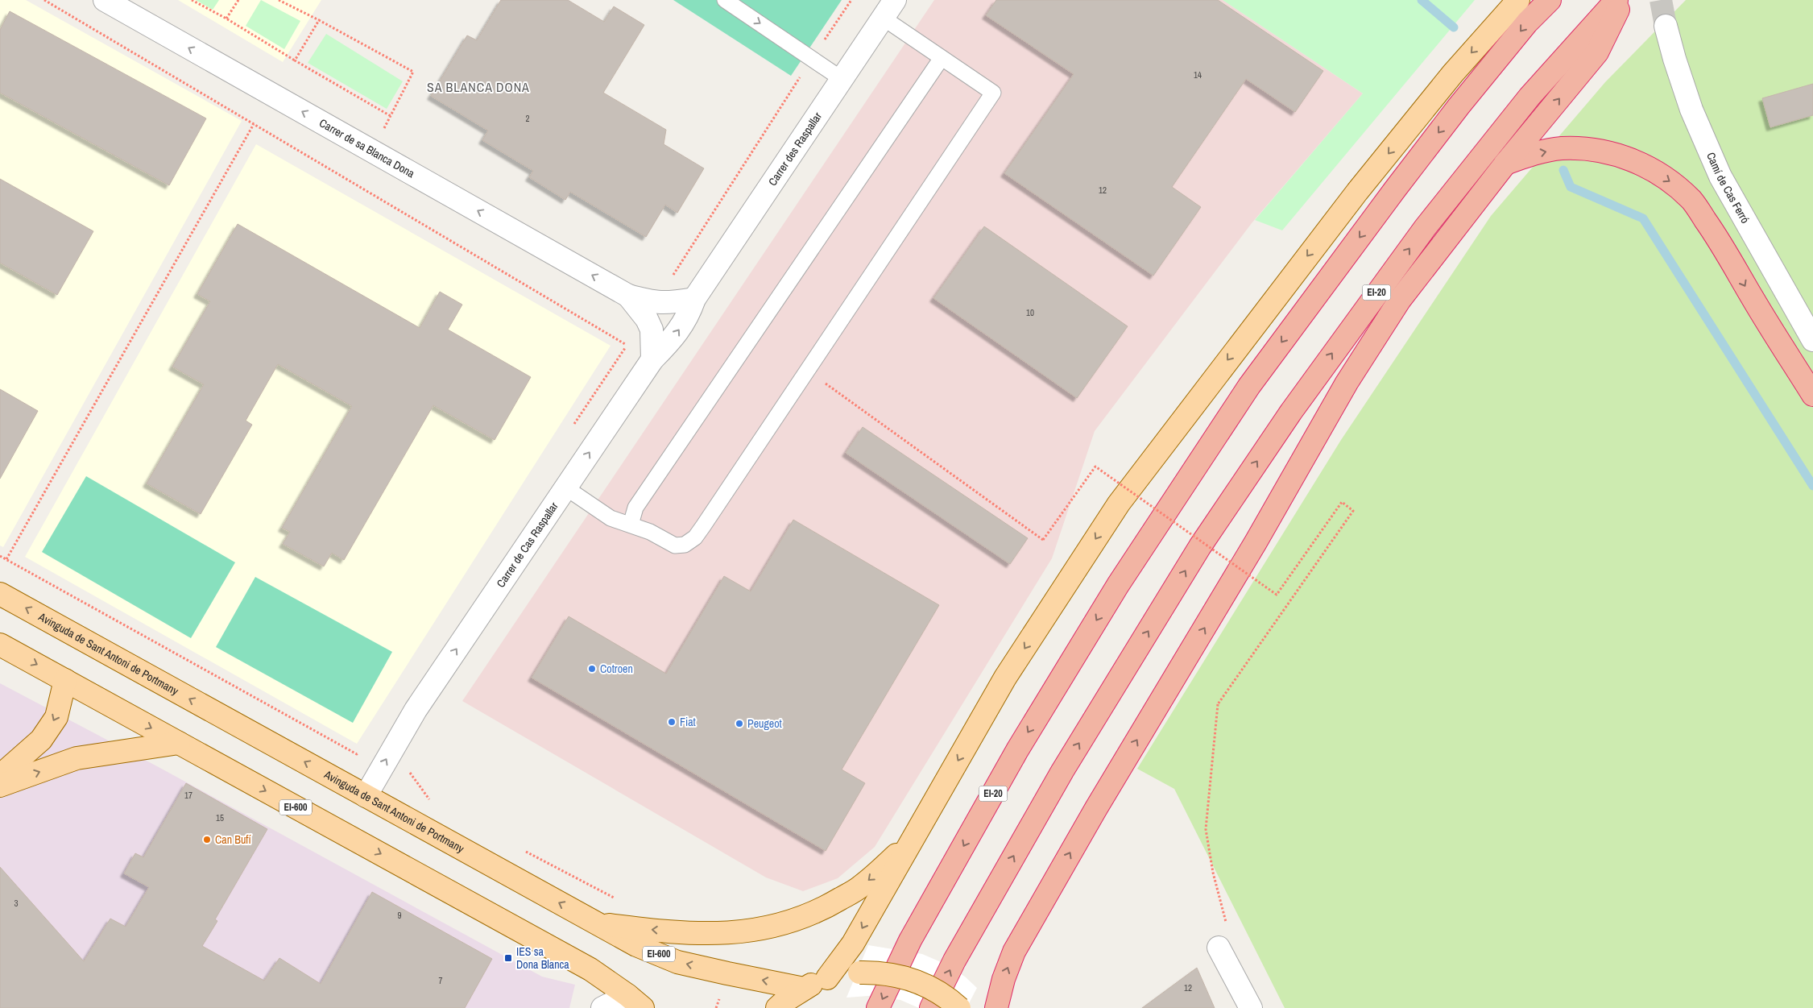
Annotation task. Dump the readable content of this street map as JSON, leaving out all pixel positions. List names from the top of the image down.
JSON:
{
  "streets": {
    "highway": ["EI-20"],
    "main road": ["Avinguda de Sant Antoni de Portmany", "EI-600"],
    "street": [
      "Carrer de sa Blanca Dona",
      "Carrer des Raspallar",
      "Camí de Cas Ferró",
      "Carrer de Cas Raspallar"
    ]
  },
  "crossings": [
    ["Carrer de sa Blanca Dona", "Carrer des Raspallar"],
    ["Carrer de sa Blanca Dona", "Carrer de Cas Raspallar"],
    ["Carrer des Raspallar", "Carrer de Cas Raspallar"],
    ["Carrer de Cas Raspallar", "Avinguda de Sant Antoni de Portmany"]
  ],
  "one_way": ["Carrer de sa Blanca Dona", "Carrer de Cas Raspallar"],
  "districts": ["SA BLANCA DONA"],
  "places": {
    "other": [
      "Cotroen",
      "Fiat",
      "Peugeot",
      "Can Bufí"
    ],
    "transit": ["IES sa Dona Blanca"]
  },
  "house_numbers": [
    "14",
    "2",
    "12",
    "10",
    "17",
    "15",
    "3",
    "9",
    "7",
    "12"
  ]
}
